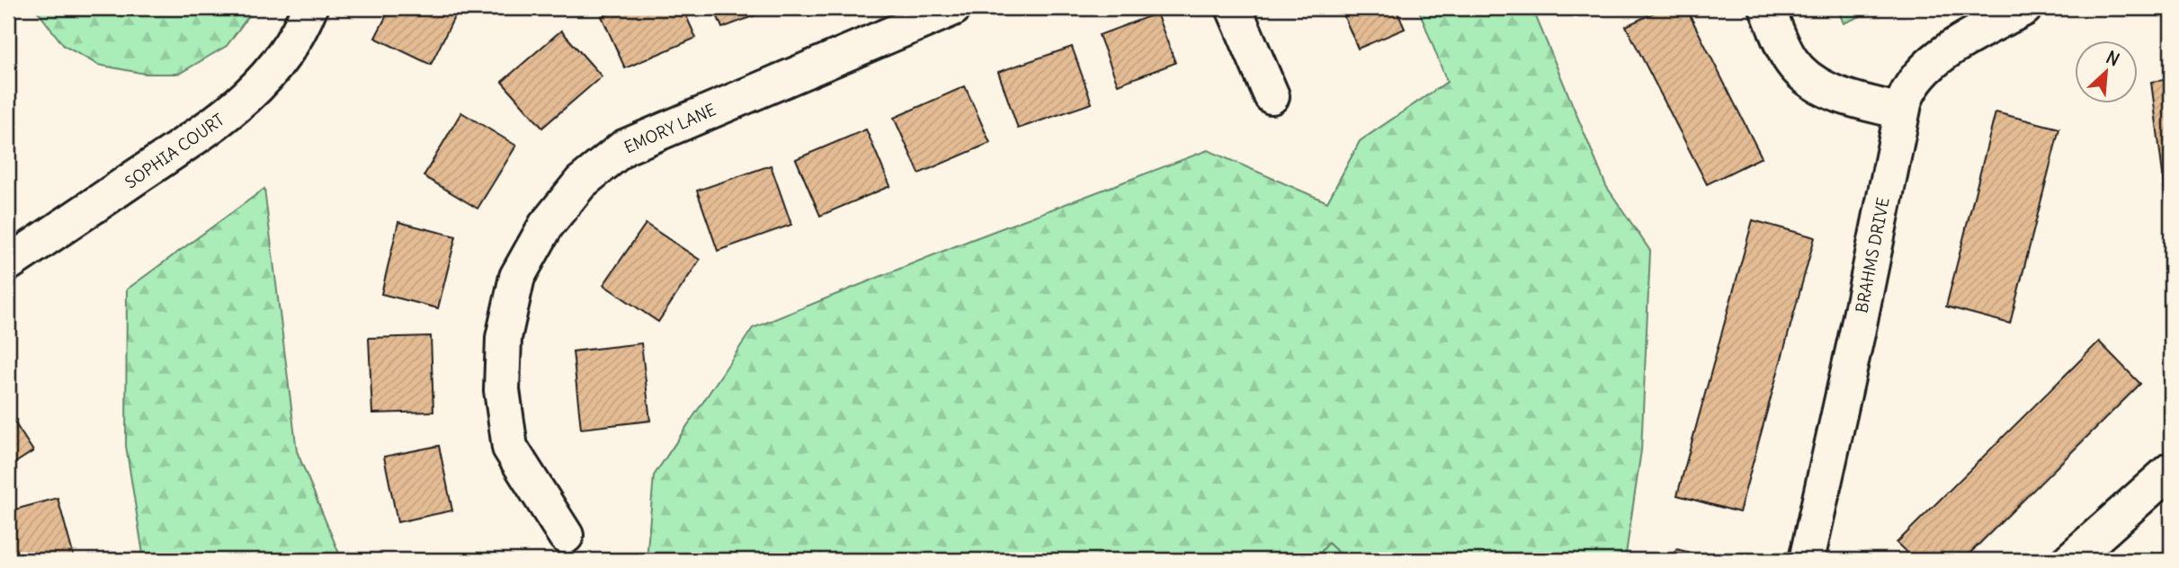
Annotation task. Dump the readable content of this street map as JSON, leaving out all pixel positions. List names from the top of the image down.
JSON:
{
  "streets": {
    "street": ["EMORY LANE", "SOPHIA COURT", "BRAHMS DRIVE"]
  },
  "north": "top right"
}
